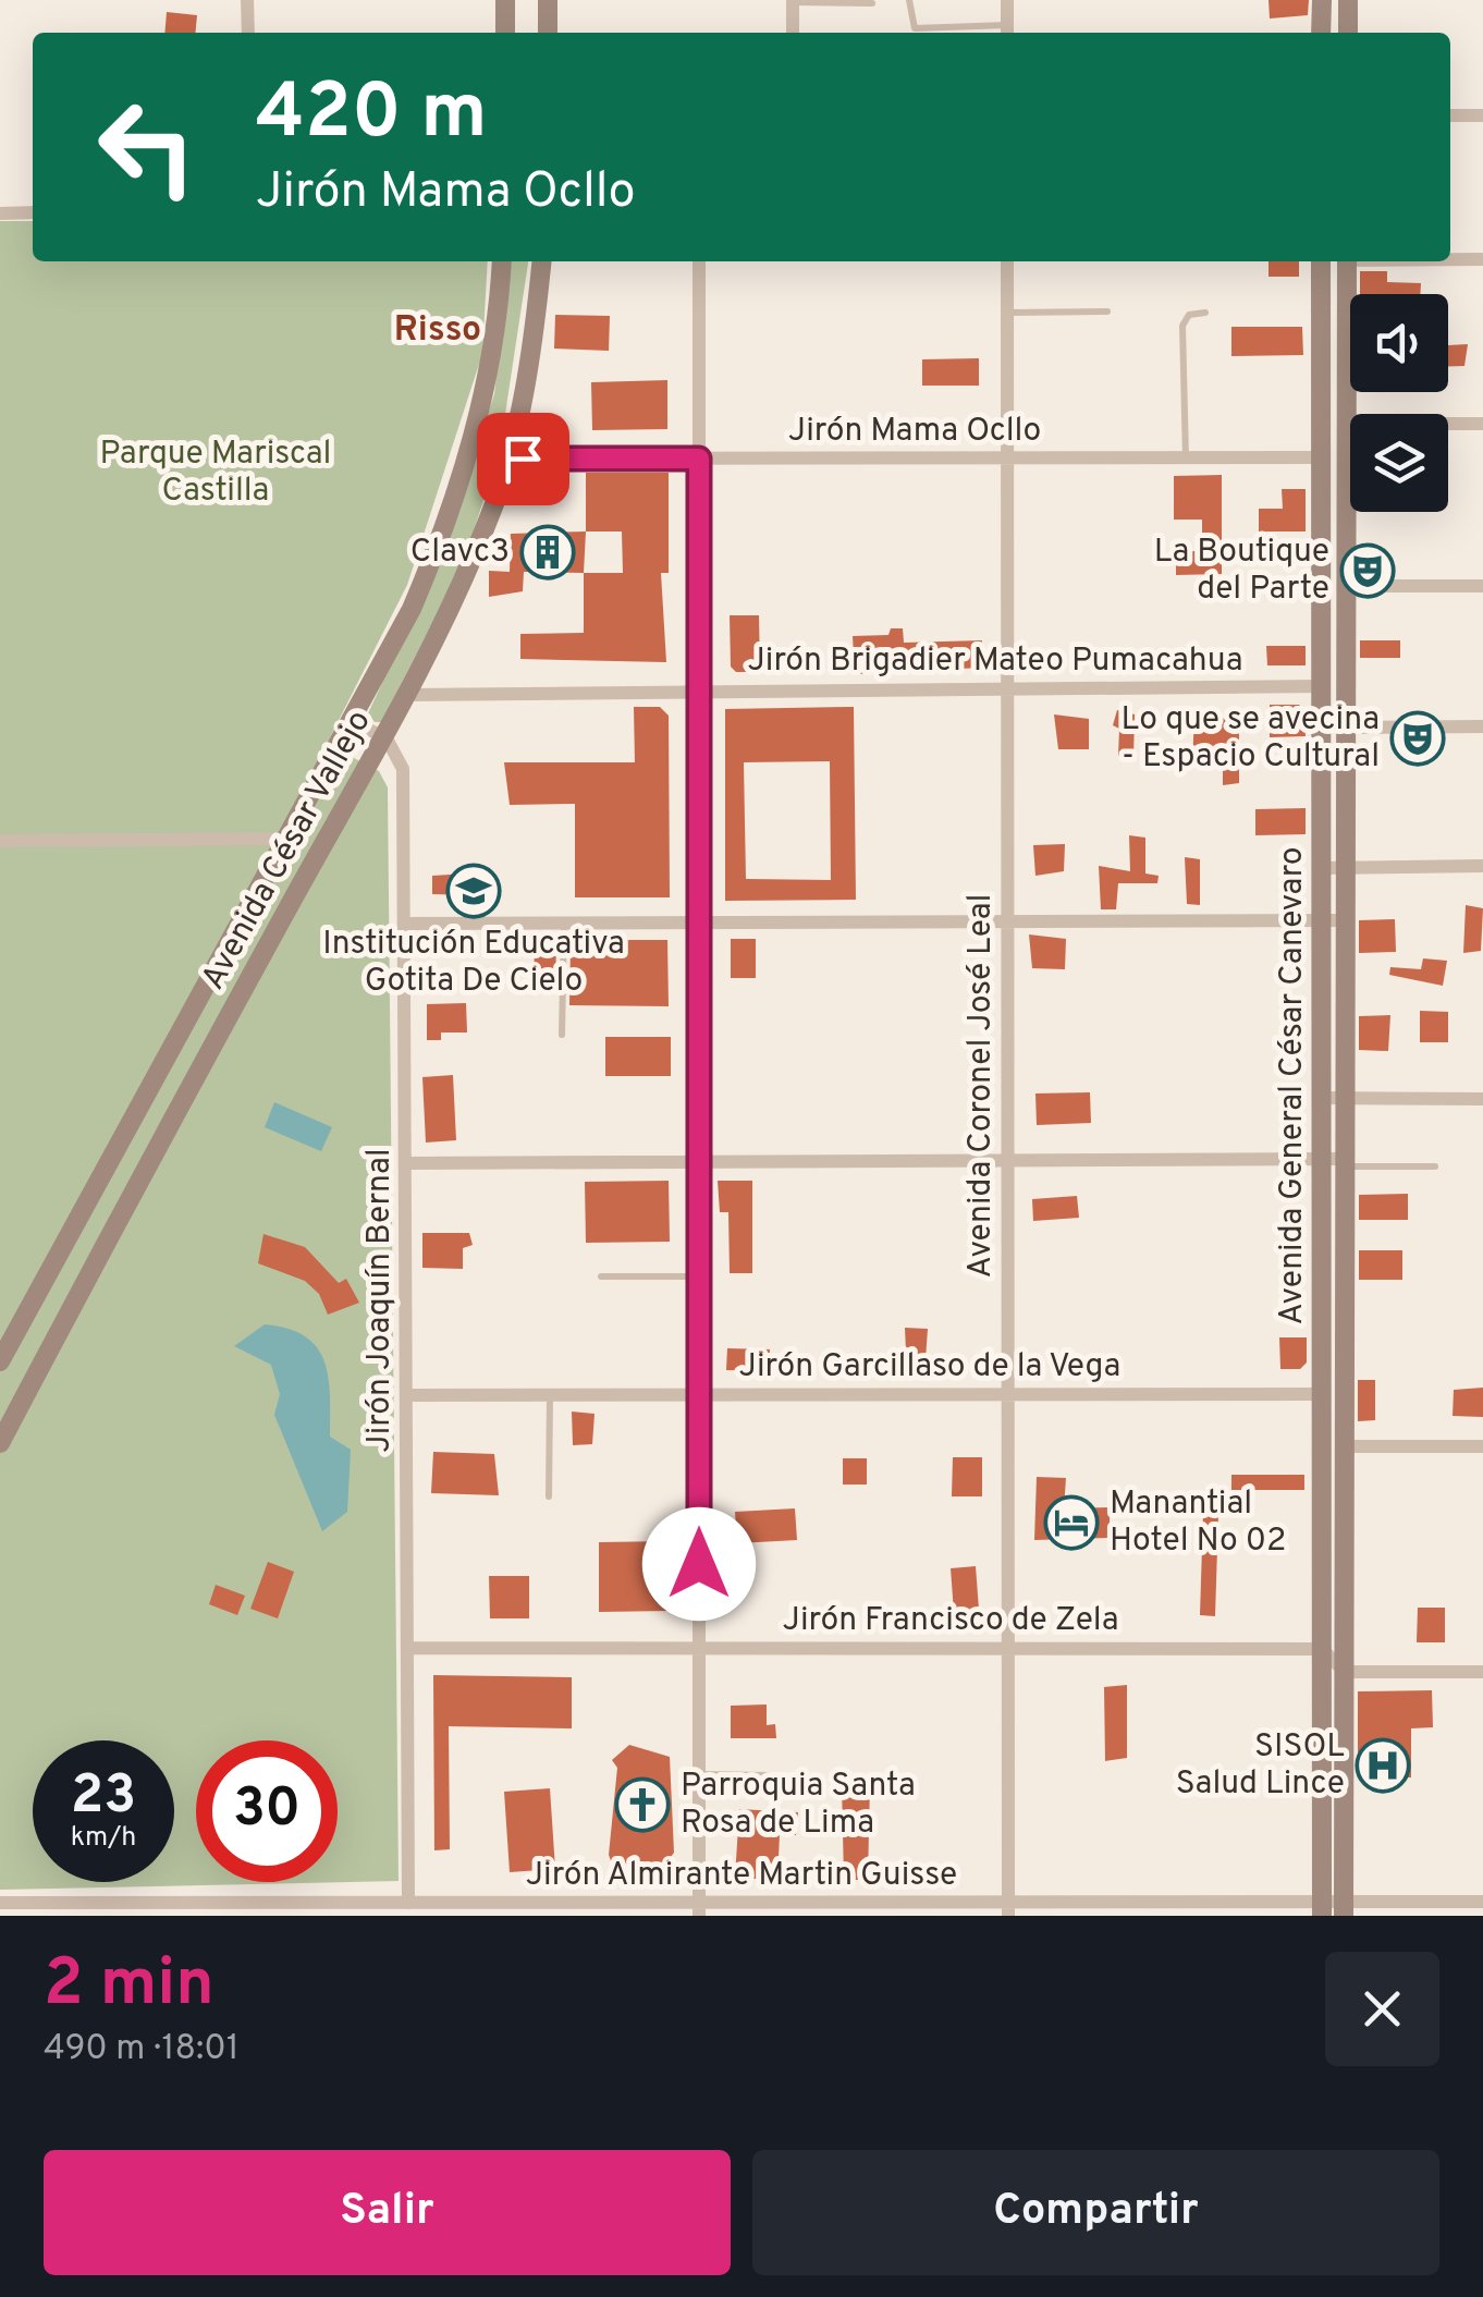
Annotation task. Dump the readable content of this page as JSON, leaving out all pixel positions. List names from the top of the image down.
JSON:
{
  "streets": {
    "main road": ["Avenida César Vallejo", "Avenida General César Canevaro"],
    "street": [
      "Jirón Mama Ocllo",
      "Jirón Brigadier Mateo Pumacahua",
      "Avenida Coronel José Leal",
      "Jirón Joaquín Bernal",
      "Jirón Garcillaso de la Vega",
      "Jirón Francisco de Zela",
      "Jirón Almirante Martin Guisse"
    ]
  },
  "crossings": [
    ["Jirón Mama Ocllo", "Avenida César Vallejo"],
    ["Jirón Mama Ocllo", "Avenida Coronel José Leal"],
    ["Jirón Mama Ocllo", "Avenida General César Canevaro"],
    ["Jirón Brigadier Mateo Pumacahua", "Avenida César Vallejo"],
    ["Jirón Brigadier Mateo Pumacahua", "Avenida Coronel José Leal"],
    ["Jirón Brigadier Mateo Pumacahua", "Avenida General César Canevaro"],
    ["Avenida César Vallejo", "Jirón Joaquín Bernal"],
    ["Avenida Coronel José Leal", "Jirón Garcillaso de la Vega"],
    ["Avenida Coronel José Leal", "Jirón Francisco de Zela"],
    ["Avenida Coronel José Leal", "Jirón Almirante Martin Guisse"],
    ["Avenida General César Canevaro", "Jirón Garcillaso de la Vega"],
    ["Avenida General César Canevaro", "Jirón Francisco de Zela"],
    ["Avenida General César Canevaro", "Jirón Almirante Martin Guisse"],
    ["Jirón Joaquín Bernal", "Jirón Garcillaso de la Vega"],
    ["Jirón Joaquín Bernal", "Jirón Francisco de Zela"],
    ["Jirón Joaquín Bernal", "Jirón Almirante Martin Guisse"]
  ],
  "districts": ["Risso"],
  "parks": ["Parque Mariscal Castilla"],
  "places": {
    "building": ["Clavc3"],
    "theatre": ["La Boutique del Parte", "Lo que se avecina - Espacio Cultural"],
    "school or university": ["Institución Educativa Gotita De Cielo"],
    "hotel": ["Manantial Hotel No 02"],
    "hospital": ["SISOL Salud Lince"],
    "church": ["Parroquia Santa Rosa de Lima"]
  },
  "page": {
    "turn": ["420 m", "Jirón Mama Ocllo"],
    "speed": "23 km/h",
    "limit": "30",
    "heading": ["2 min", "490 m · 18:01"],
    "buttons": ["Salir", "Compartir"]
  }
}
